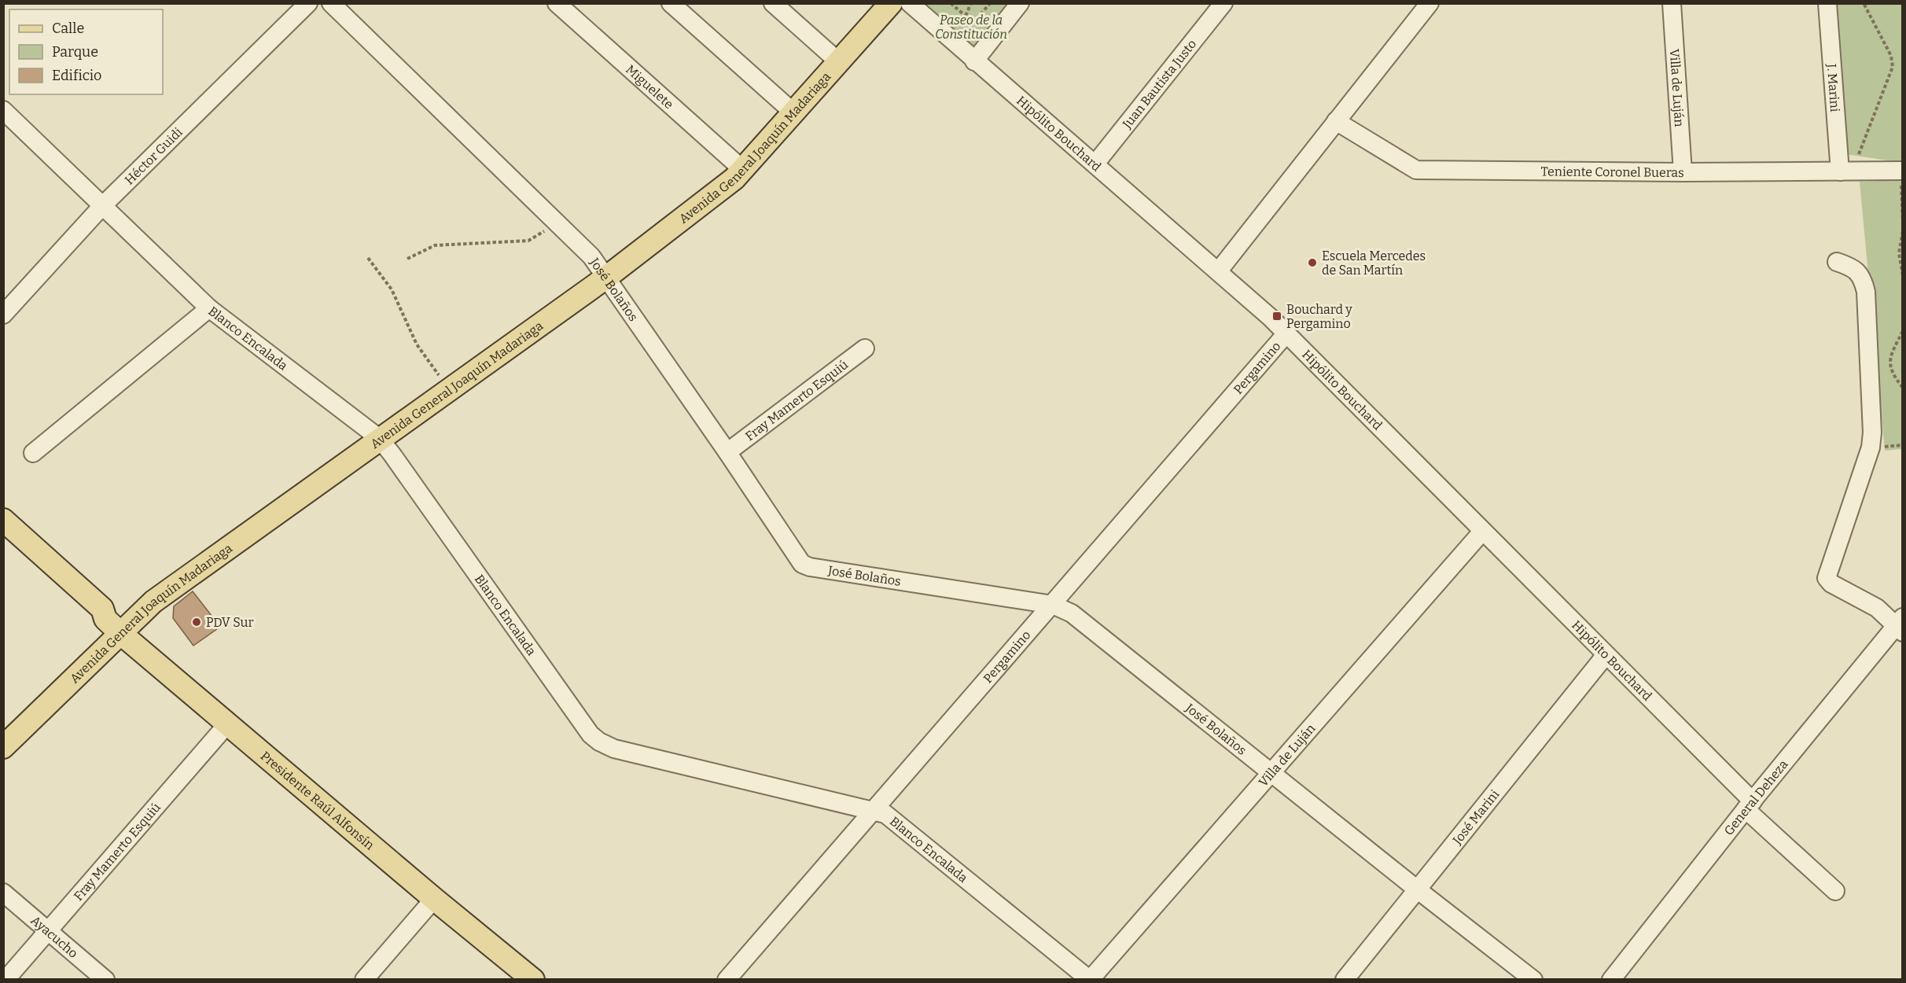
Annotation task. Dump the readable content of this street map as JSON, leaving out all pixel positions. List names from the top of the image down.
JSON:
{
  "streets": {
    "main road": ["Avenida General Joaquín Madariaga", "Presidente Raúl Alfonsín"],
    "street": [
      "Juan Bautista Justo",
      "Miguelete",
      "J. Marini",
      "Villa de Luján",
      "Hipólito Bouchard",
      "Héctor Guidi",
      "Teniente Coronel Bueras",
      "José Bolaños",
      "Blanco Encalada",
      "Pergamino",
      "Fray Mamerto Esquiú",
      "General Deheza",
      "José Marini",
      "Ayacucho"
    ]
  },
  "crossings": [
    ["Juan Bautista Justo", "Hipólito Bouchard"],
    ["Miguelete", "Avenida General Joaquín Madariaga"],
    ["J. Marini", "Teniente Coronel Bueras"],
    ["Villa de Luján", "Hipólito Bouchard"],
    ["Villa de Luján", "Teniente Coronel Bueras"],
    ["Villa de Luján", "José Bolaños"],
    ["Villa de Luján", "Blanco Encalada"],
    ["Hipólito Bouchard", "Pergamino"],
    ["Hipólito Bouchard", "General Deheza"],
    ["Hipólito Bouchard", "José Marini"],
    ["Avenida General Joaquín Madariaga", "José Bolaños"],
    ["Avenida General Joaquín Madariaga", "Blanco Encalada"],
    ["Avenida General Joaquín Madariaga", "Presidente Raúl Alfonsín"],
    ["Héctor Guidi", "Blanco Encalada"],
    ["José Bolaños", "Pergamino"],
    ["José Bolaños", "Fray Mamerto Esquiú"],
    ["José Bolaños", "José Marini"],
    ["Blanco Encalada", "Pergamino"],
    ["Fray Mamerto Esquiú", "Presidente Raúl Alfonsín"],
    ["Fray Mamerto Esquiú", "Ayacucho"]
  ],
  "parks": ["Paseo de la Constitución"],
  "places": {
    "other": ["Escuela Mercedes de San Martín", "PDV Sur"],
    "transit": ["Bouchard y Pergamino"]
  },
  "legend": ["Calle", "Parque", "Edificio"]
}
